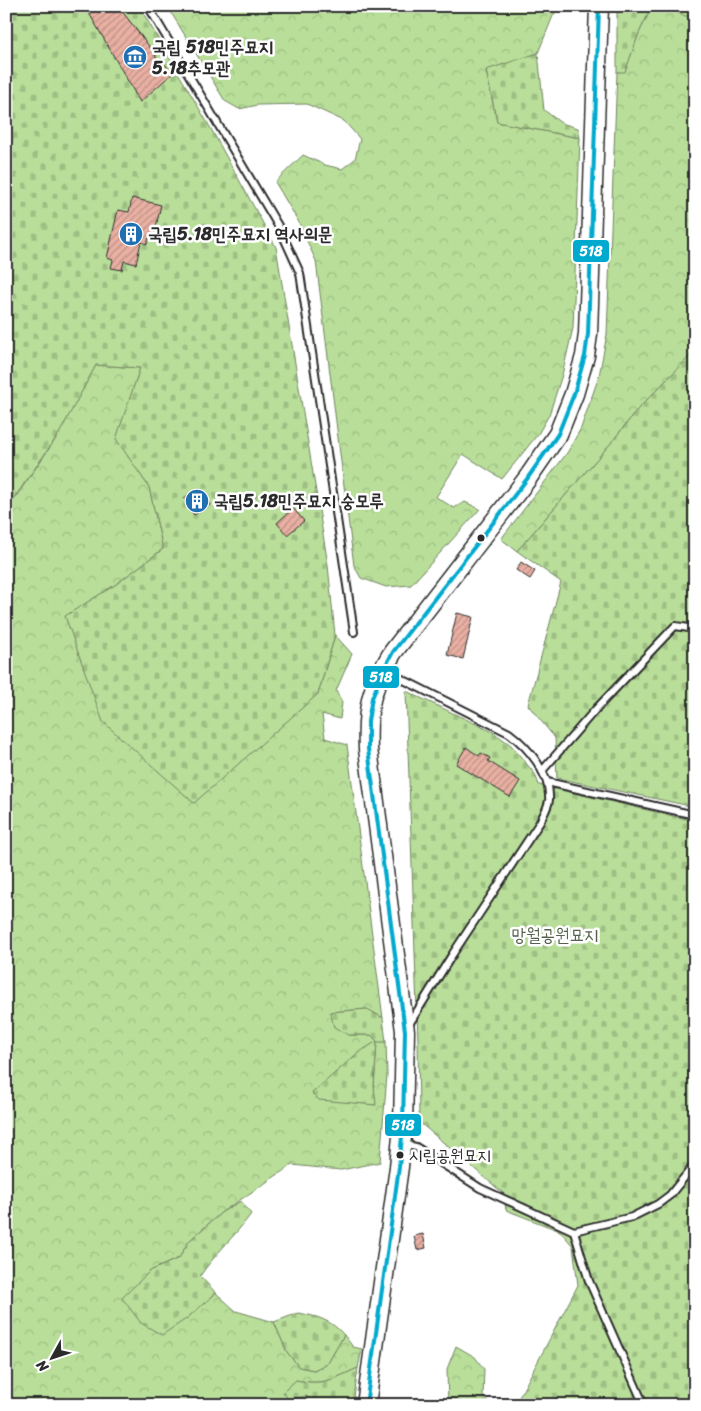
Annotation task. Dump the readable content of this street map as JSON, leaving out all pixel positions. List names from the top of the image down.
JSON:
{
  "parks": ["망월공원묘지"],
  "places": {
    "museum": ["국립 518민주묘지 5.18추모관"],
    "building": ["국립5.18민주묘지 역사의문", "국립5.18민주묘지 숭모루"],
    "other": ["시립공원묘지"]
  },
  "lines": ["transit line 518"],
  "north": "bottom left"
}
